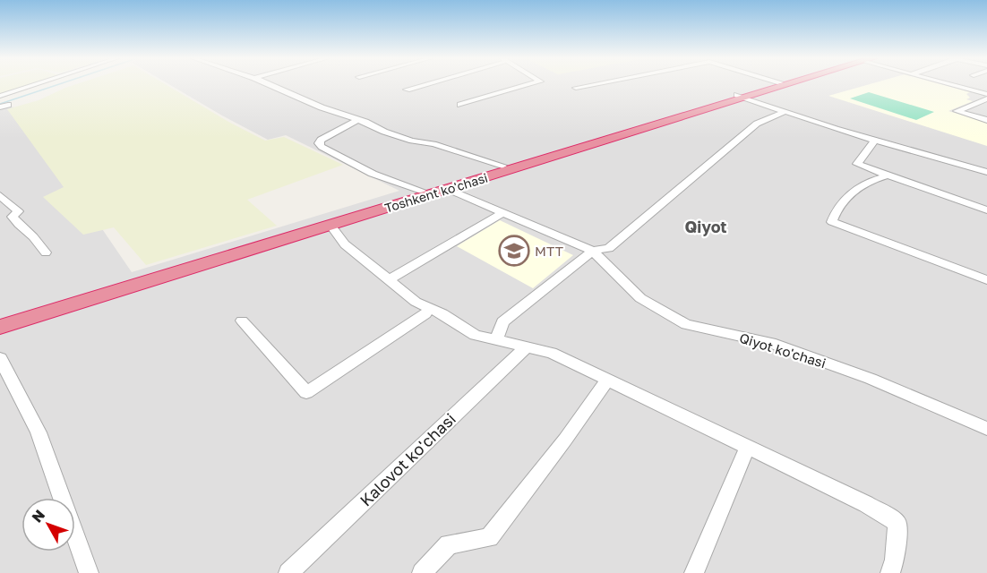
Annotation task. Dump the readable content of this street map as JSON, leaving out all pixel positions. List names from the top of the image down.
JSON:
{
  "streets": {
    "highway": ["Toshkent ko'chasi"],
    "street": ["Qiyot ko'chasi", "Kalovot ko'chasi"]
  },
  "crossings": [
    ["Toshkent ko'chasi", "Qiyot ko'chasi"]
  ],
  "districts": ["Qiyot"],
  "places": {
    "school or university": ["MTT"]
  },
  "north": "top left"
}
